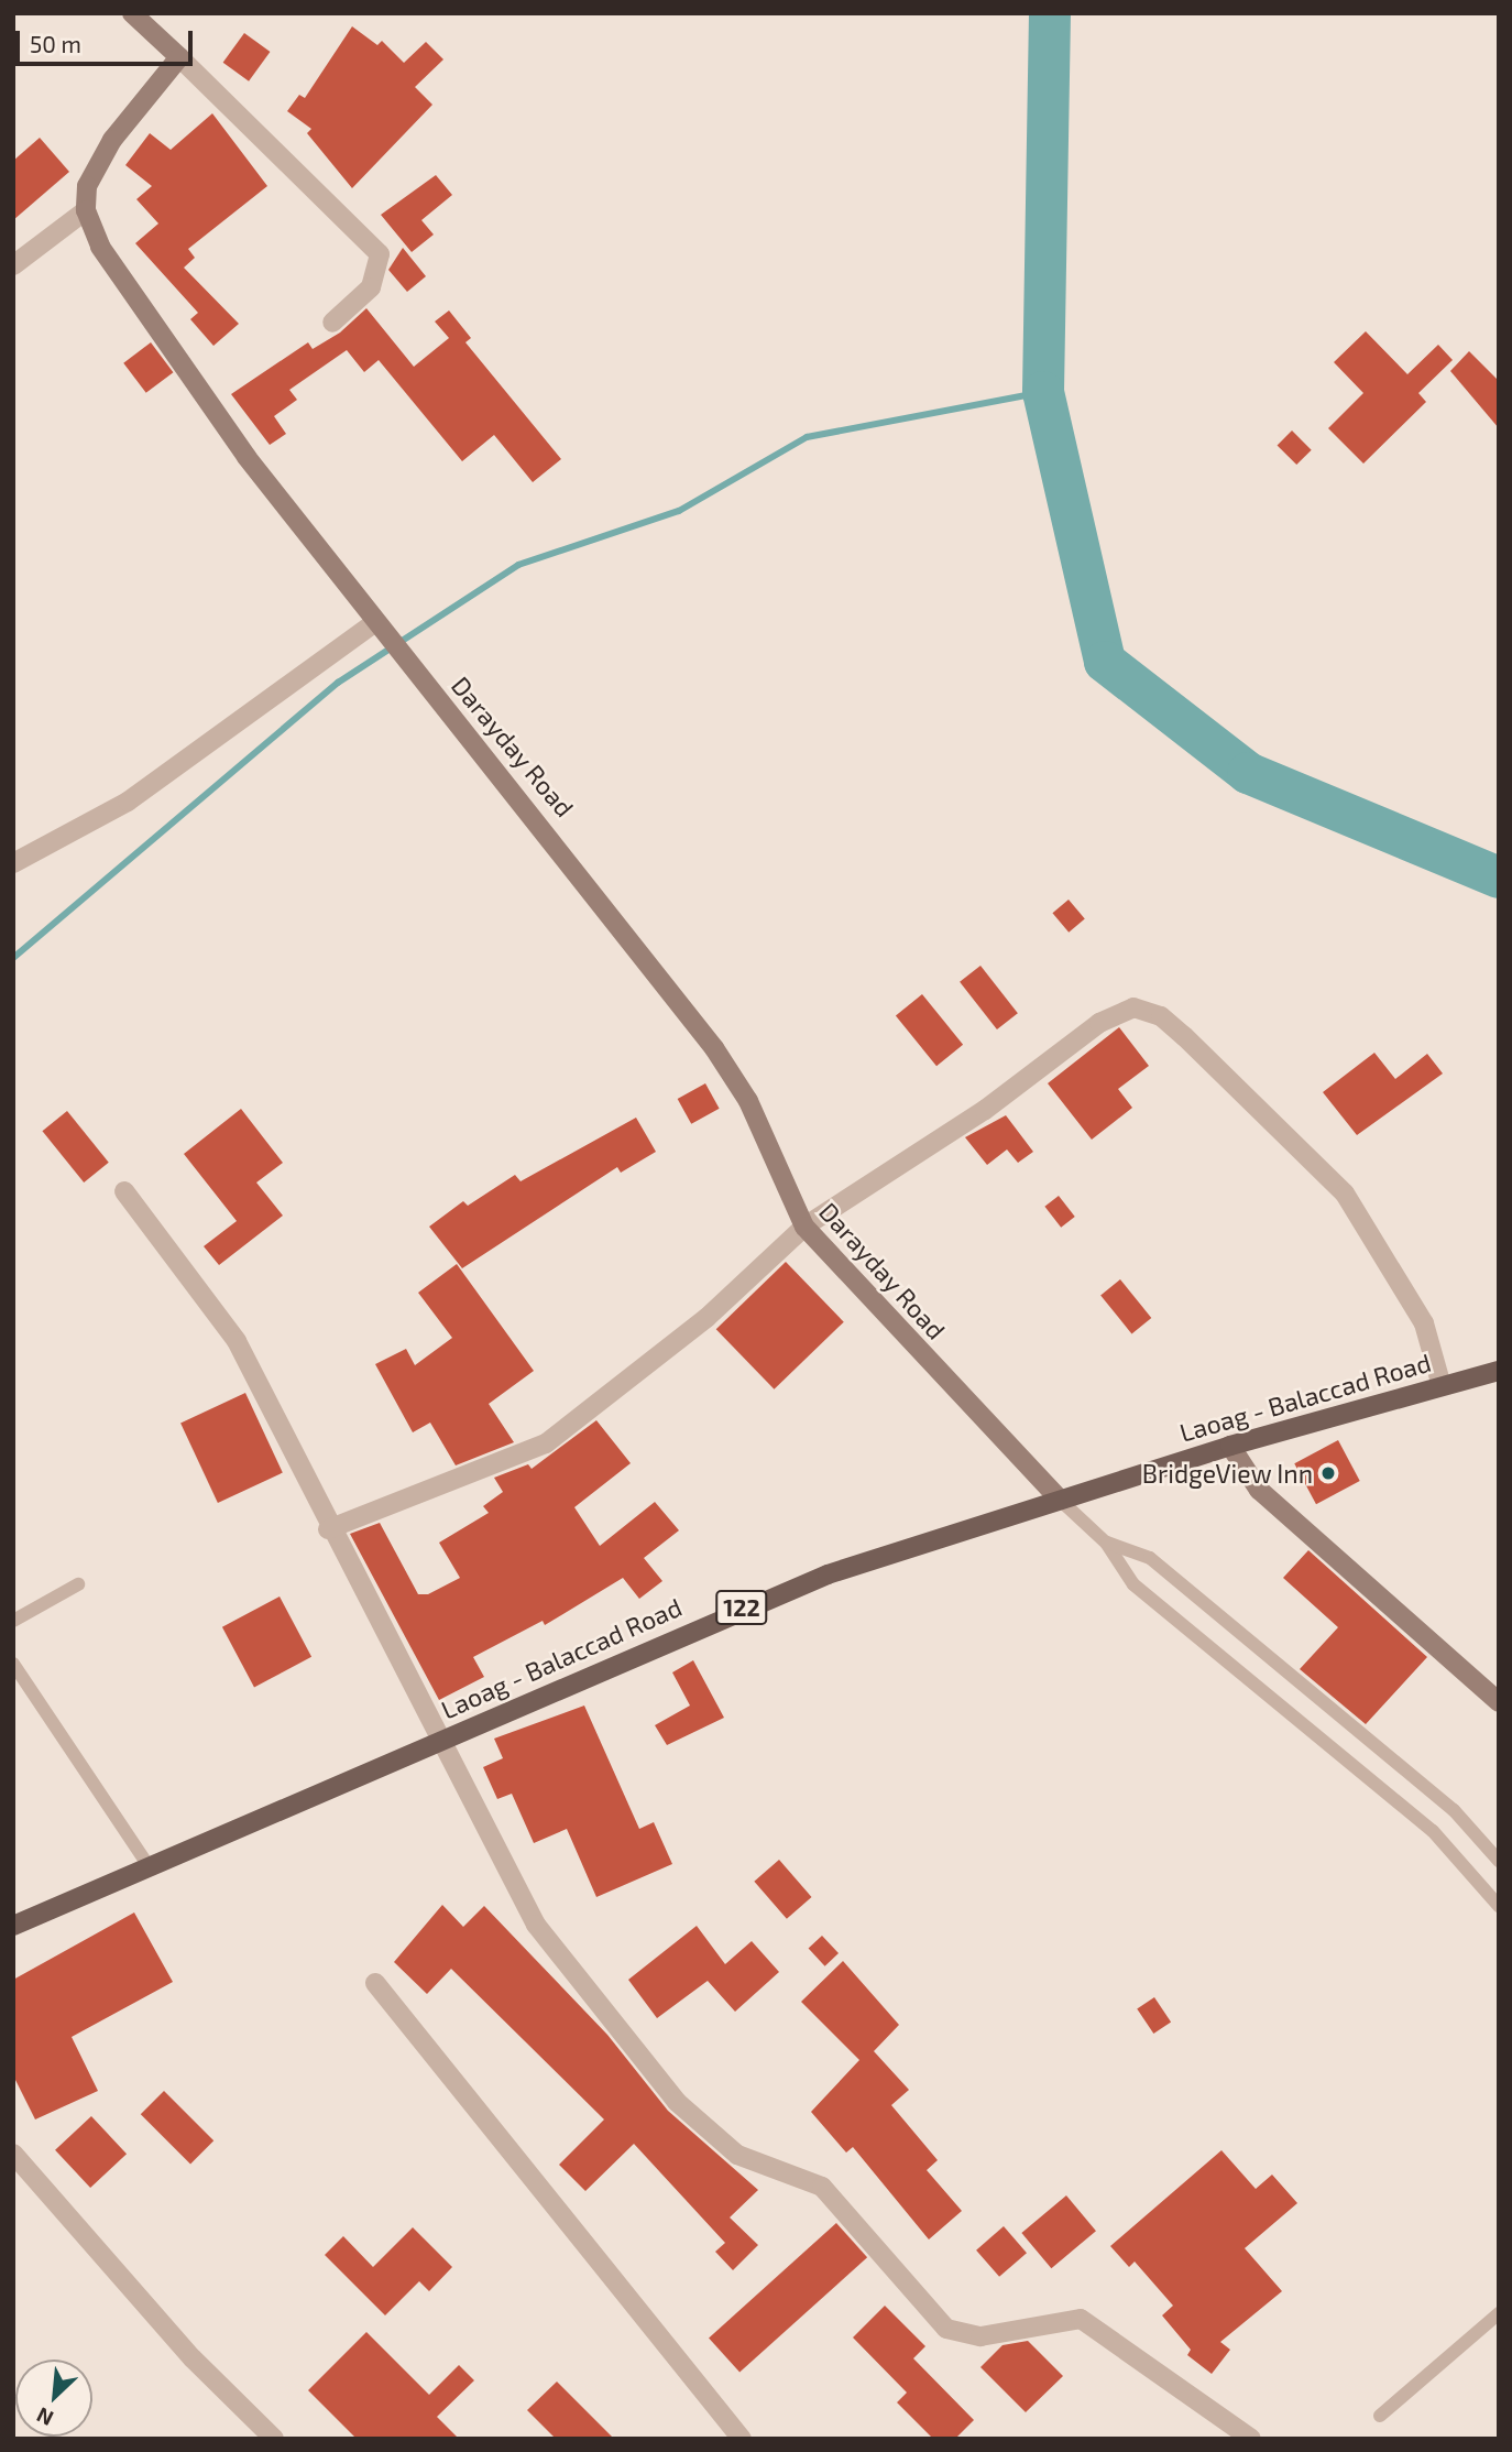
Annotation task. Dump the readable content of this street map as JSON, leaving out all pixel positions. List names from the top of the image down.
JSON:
{
  "streets": {
    "main road": ["Laoag - Balaccad Road", "122"],
    "street": ["Darayday Road"]
  },
  "crossings": [
    ["Darayday Road", "Laoag - Balaccad Road"]
  ],
  "places": ["BridgeView Inn"],
  "scale_bar": "50 m",
  "north": "bottom left"
}
